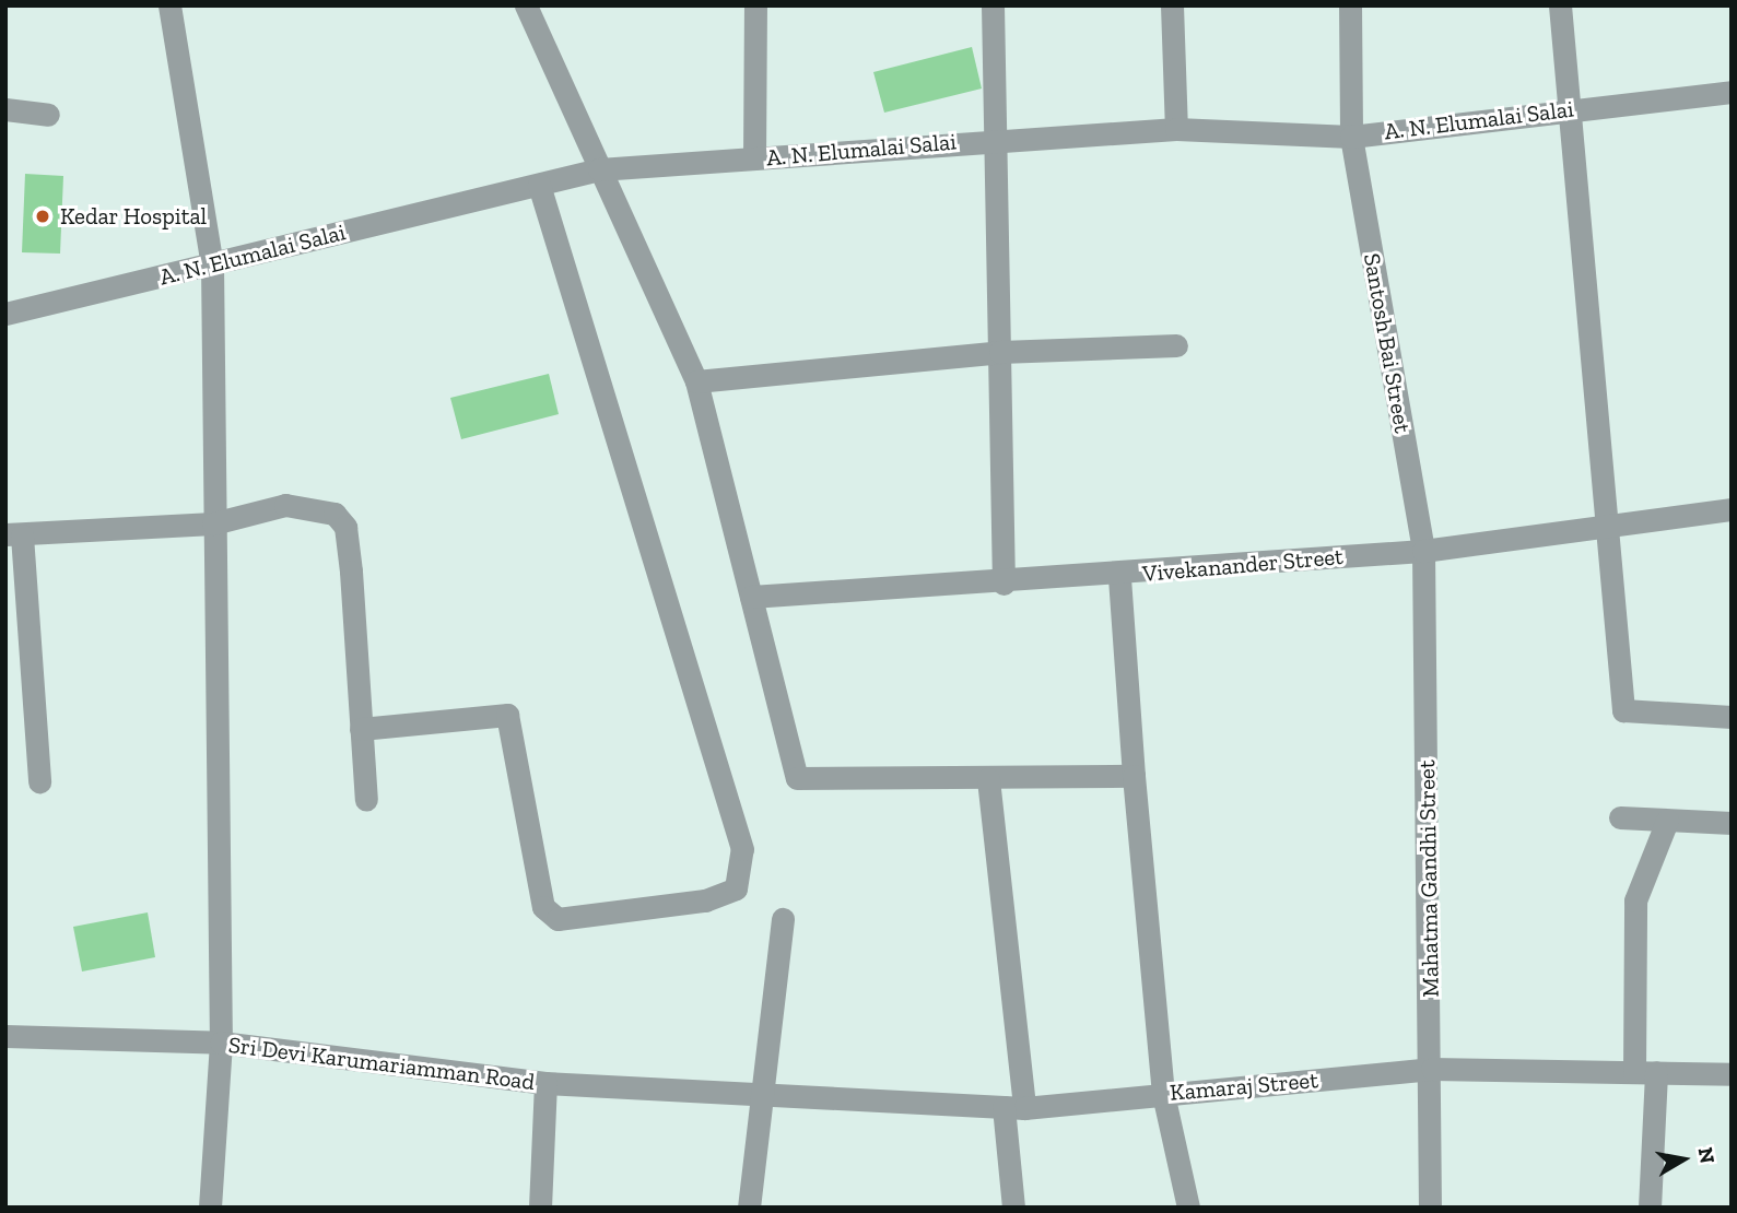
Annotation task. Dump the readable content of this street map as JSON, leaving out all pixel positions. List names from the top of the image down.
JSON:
{
  "streets": {
    "street": [
      "A. N. Elumalai Salai",
      "Santosh Bai Street",
      "Vivekanander Street",
      "Mahatma Gandhi Street",
      "Sri Devi Karumariamman Road",
      "Kamaraj Street"
    ]
  },
  "crossings": [
    ["A. N. Elumalai Salai", "Santosh Bai Street"],
    ["Santosh Bai Street", "Vivekanander Street"],
    ["Santosh Bai Street", "Mahatma Gandhi Street"],
    ["Vivekanander Street", "Mahatma Gandhi Street"],
    ["Mahatma Gandhi Street", "Kamaraj Street"],
    ["Sri Devi Karumariamman Road", "Kamaraj Street"]
  ],
  "places": ["Kedar Hospital"],
  "north": "right"
}
